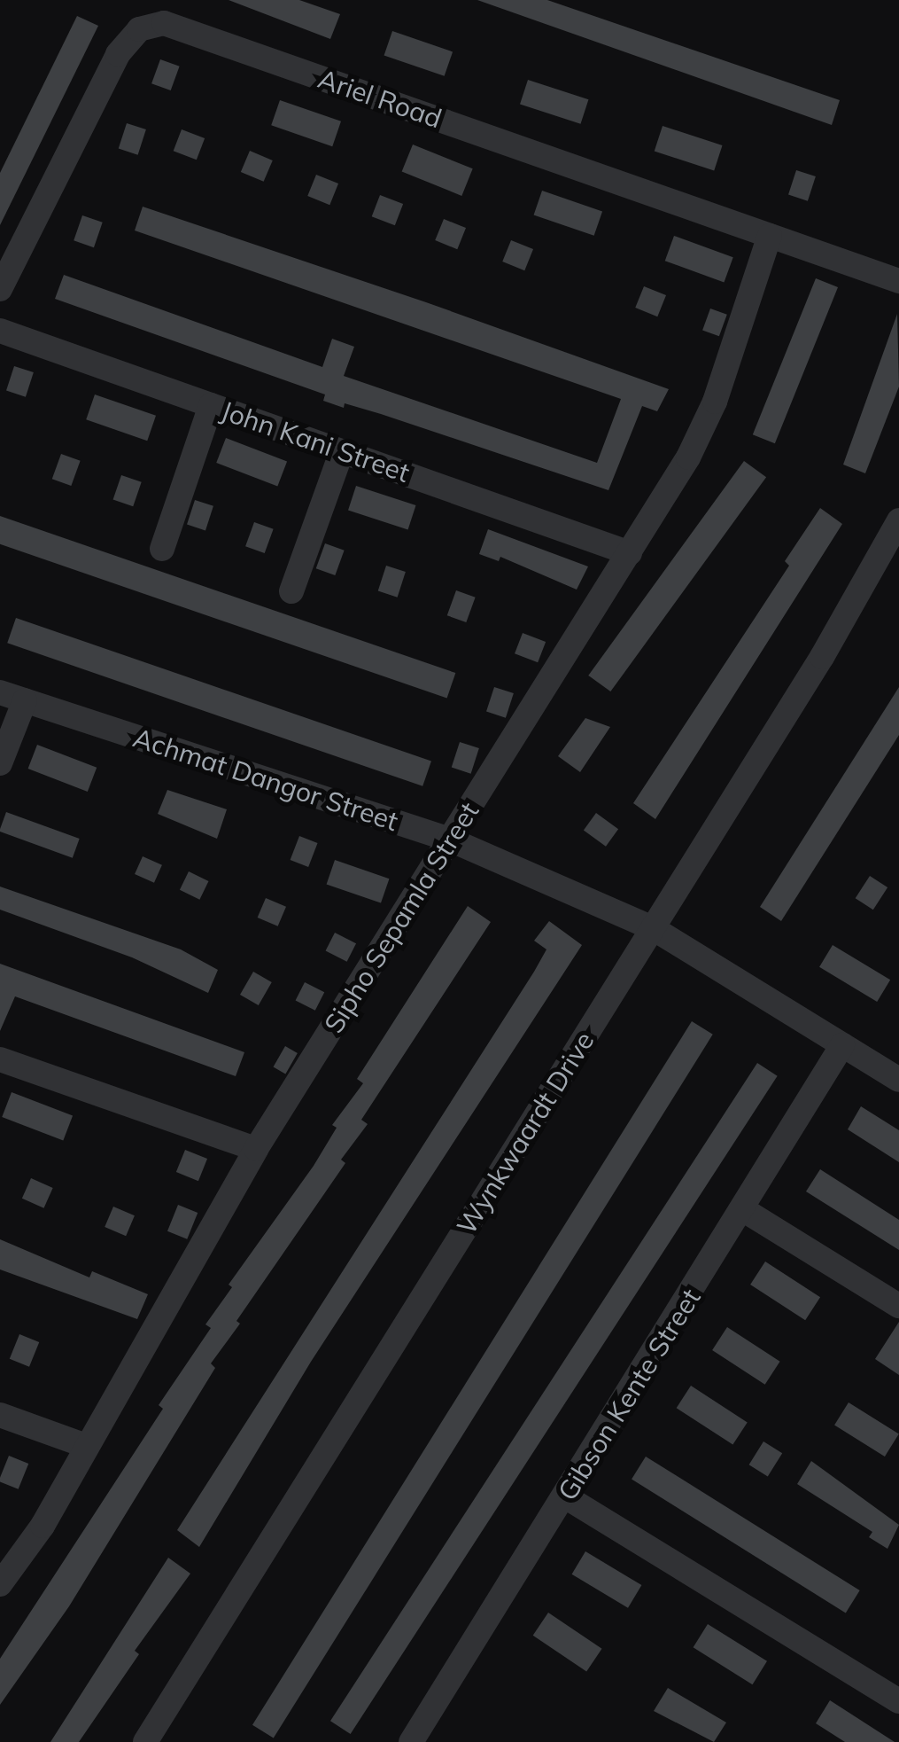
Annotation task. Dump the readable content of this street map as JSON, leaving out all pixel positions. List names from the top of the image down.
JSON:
{
  "streets": {
    "street": [
      "Ariel Road",
      "John Kani Street",
      "Achmat Dangor Street",
      "Sipho Sepamla Street",
      "Wynkwaardt Drive",
      "Gibson Kente Street"
    ]
  },
  "crossings": [
    ["Ariel Road", "Sipho Sepamla Street"],
    ["John Kani Street", "Sipho Sepamla Street"],
    ["Achmat Dangor Street", "Sipho Sepamla Street"],
    ["Achmat Dangor Street", "Wynkwaardt Drive"],
    ["Achmat Dangor Street", "Gibson Kente Street"]
  ]
}
